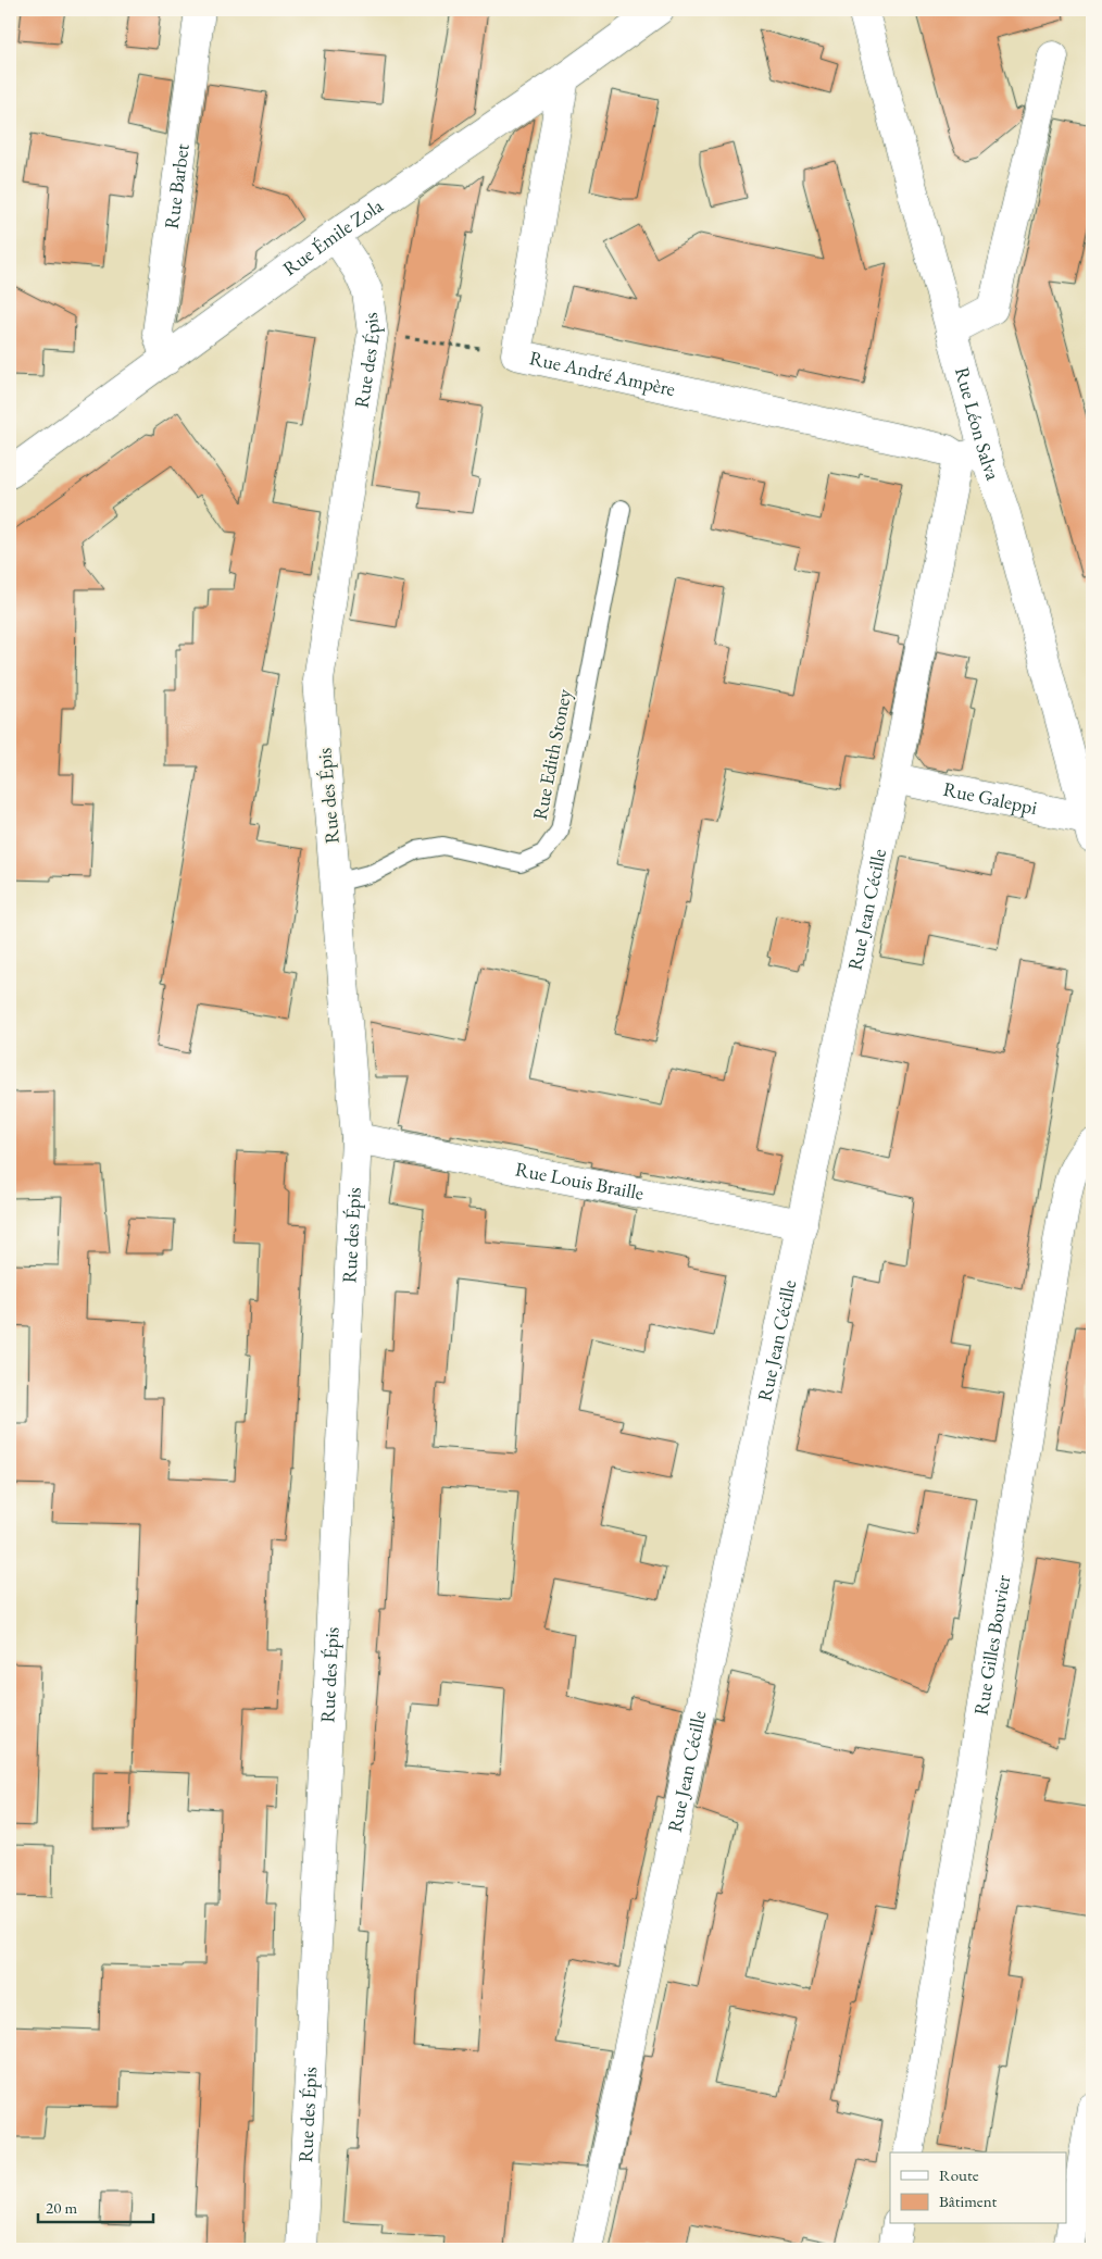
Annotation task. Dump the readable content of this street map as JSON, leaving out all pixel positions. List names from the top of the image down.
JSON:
{
  "streets": {
    "street": [
      "Rue Barbet",
      "Rue Émile Zola",
      "Rue des Épis",
      "Rue André Ampère",
      "Rue Léon Salva",
      "Rue Galeppi",
      "Rue Jean Cécille",
      "Rue Louis Braille",
      "Rue Gilles Bouvier"
    ],
    "lane": ["Rue Edith Stoney"]
  },
  "crossings": [
    ["Rue Barbet", "Rue Émile Zola"],
    ["Rue Émile Zola", "Rue des Épis"],
    ["Rue Émile Zola", "Rue André Ampère"],
    ["Rue des Épis", "Rue Edith Stoney"],
    ["Rue des Épis", "Rue Louis Braille"],
    ["Rue André Ampère", "Rue Léon Salva"],
    ["Rue André Ampère", "Rue Jean Cécille"],
    ["Rue Léon Salva", "Rue Galeppi"],
    ["Rue Léon Salva", "Rue Jean Cécille"],
    ["Rue Galeppi", "Rue Jean Cécille"],
    ["Rue Jean Cécille", "Rue Louis Braille"]
  ],
  "legend": ["Route", "Bâtiment"],
  "scale_bar": "20 m"
}
